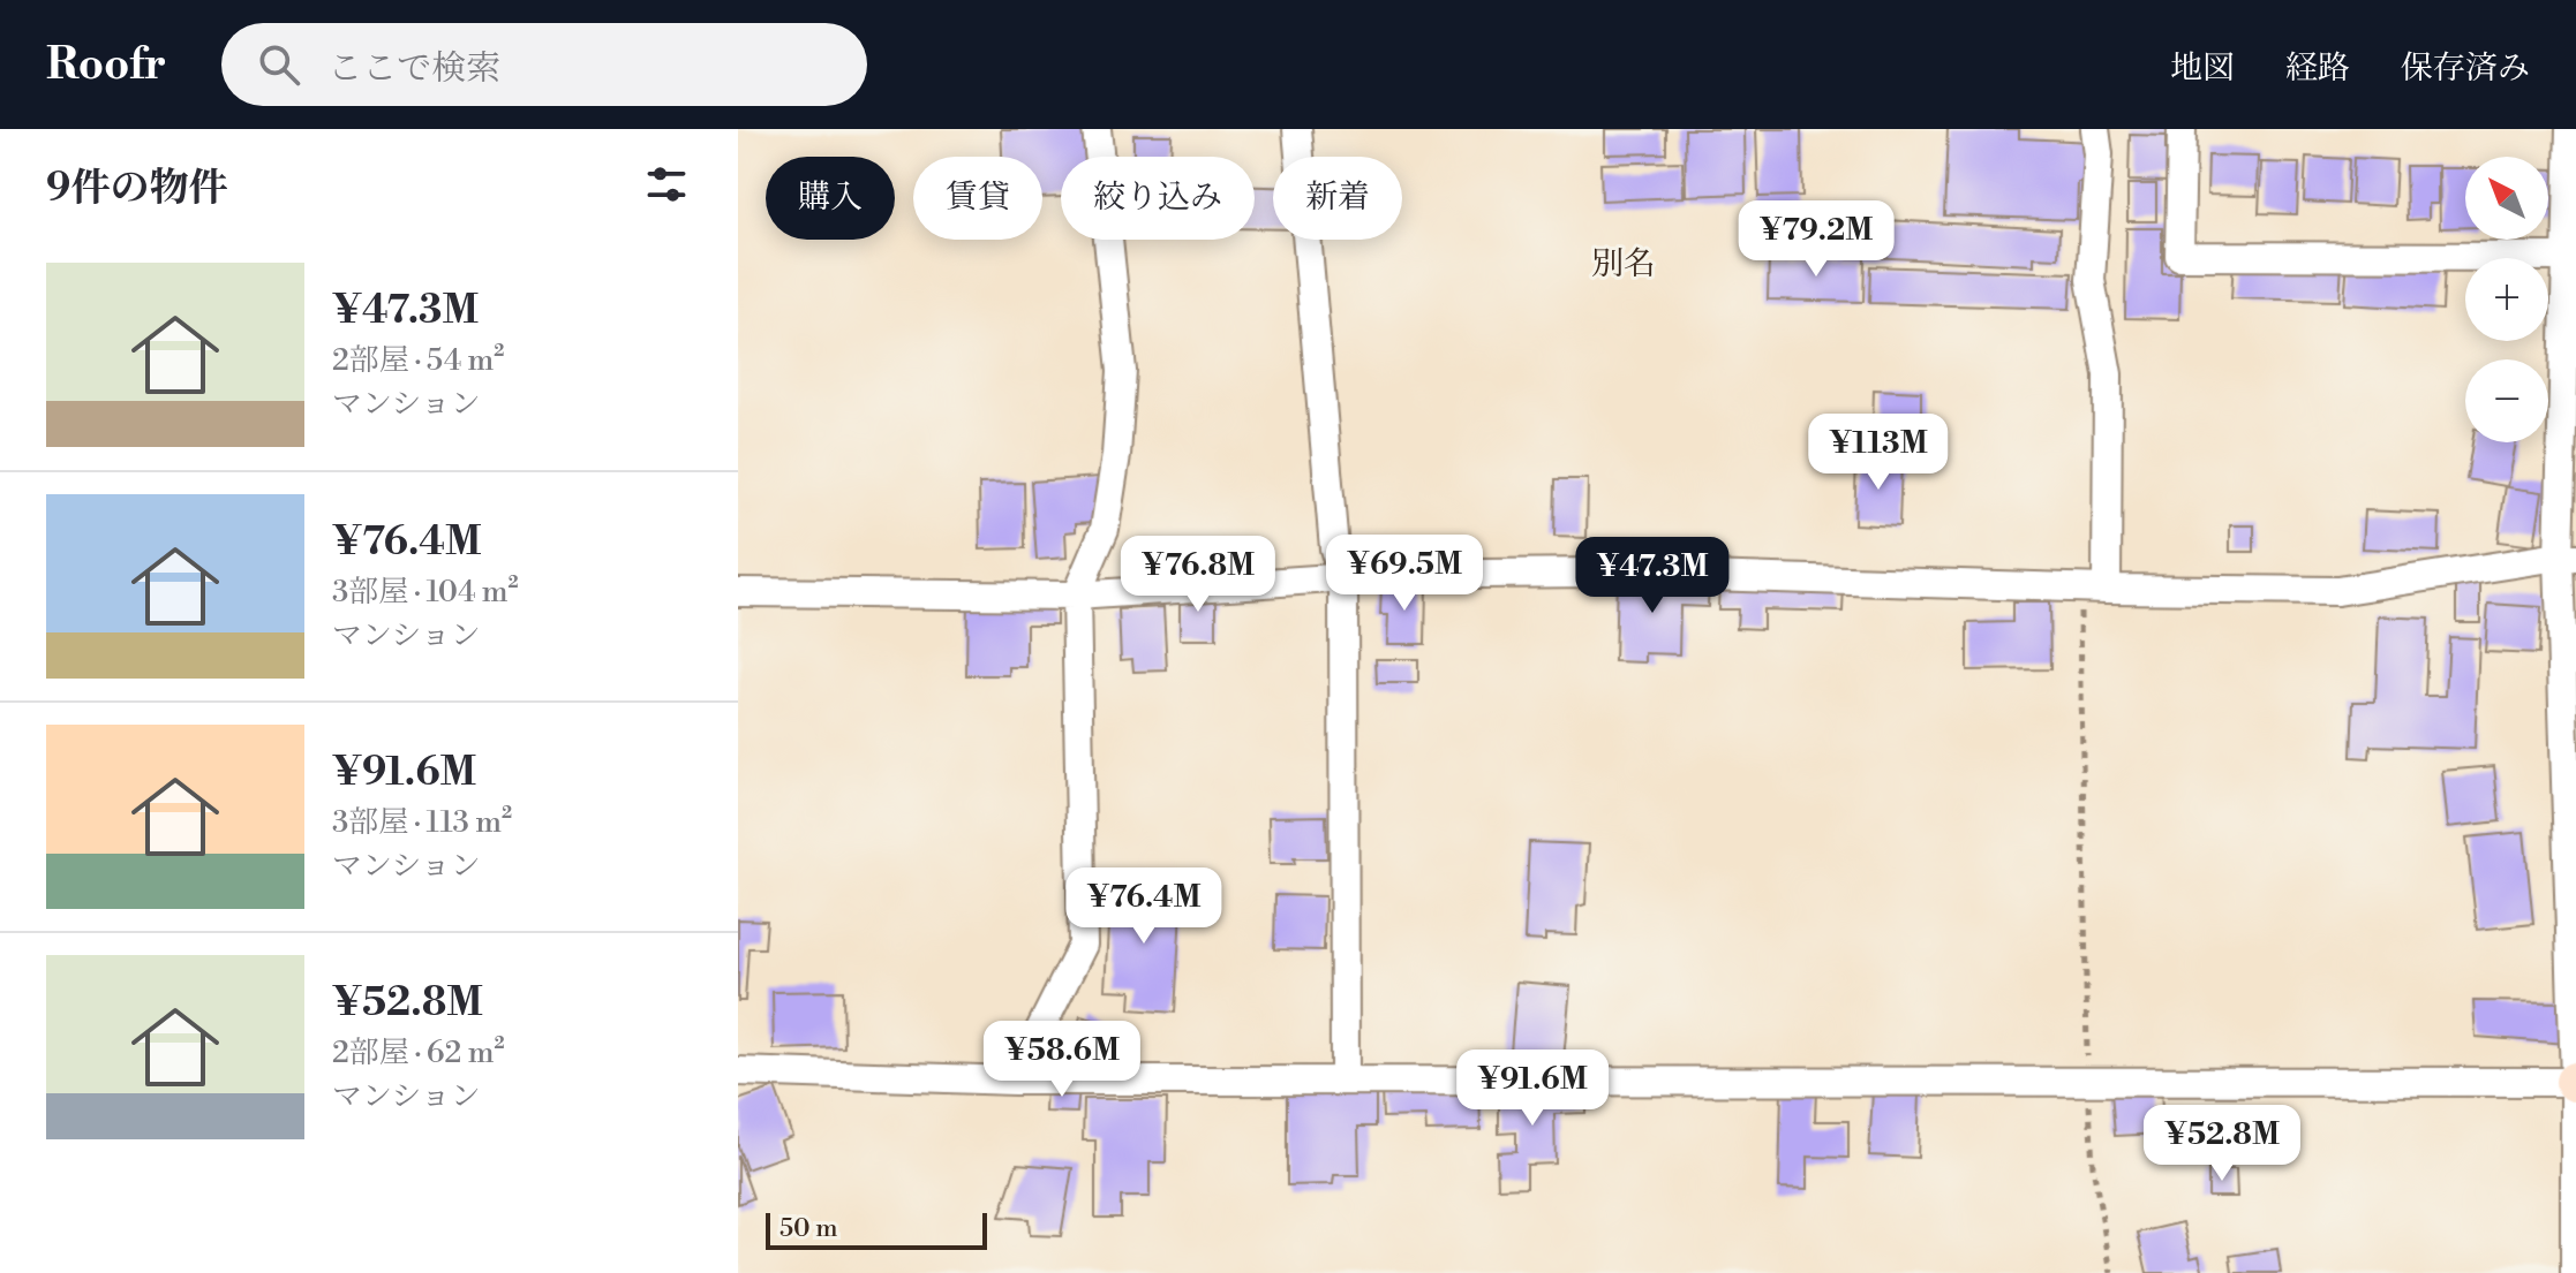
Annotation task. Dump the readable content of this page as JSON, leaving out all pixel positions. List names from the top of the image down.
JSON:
{
  "districts": ["別名"],
  "scale_bar": "50 m",
  "north": "top left",
  "page": {
    "header": "Roofr",
    "search": "ここで検索",
    "nav": ["地図", "経路", "保存済み"],
    "heading": "9件の物件",
    "map_buttons": ["+", "−"],
    "chip": [
      "購入",
      "賃貸",
      "絞り込み",
      "新着"
    ],
    "price": [
      "¥79.2M",
      "¥113M",
      "¥69.5M",
      "¥76.8M",
      "¥47.3M",
      "¥76.4M",
      "¥58.6M",
      "¥91.6M",
      "¥52.8M"
    ],
    "list": [
      {
        "name": "¥47.3M",
        "note": "2部屋 · 54 m² · マンション"
      },
      {
        "name": "¥76.4M",
        "note": "3部屋 · 104 m² · マンション"
      },
      {
        "name": "¥91.6M",
        "note": "3部屋 · 113 m² · マンション"
      },
      {
        "name": "¥52.8M",
        "note": "2部屋 · 62 m² · マンション"
      }
    ],
    "scale": "50 m"
  }
}
